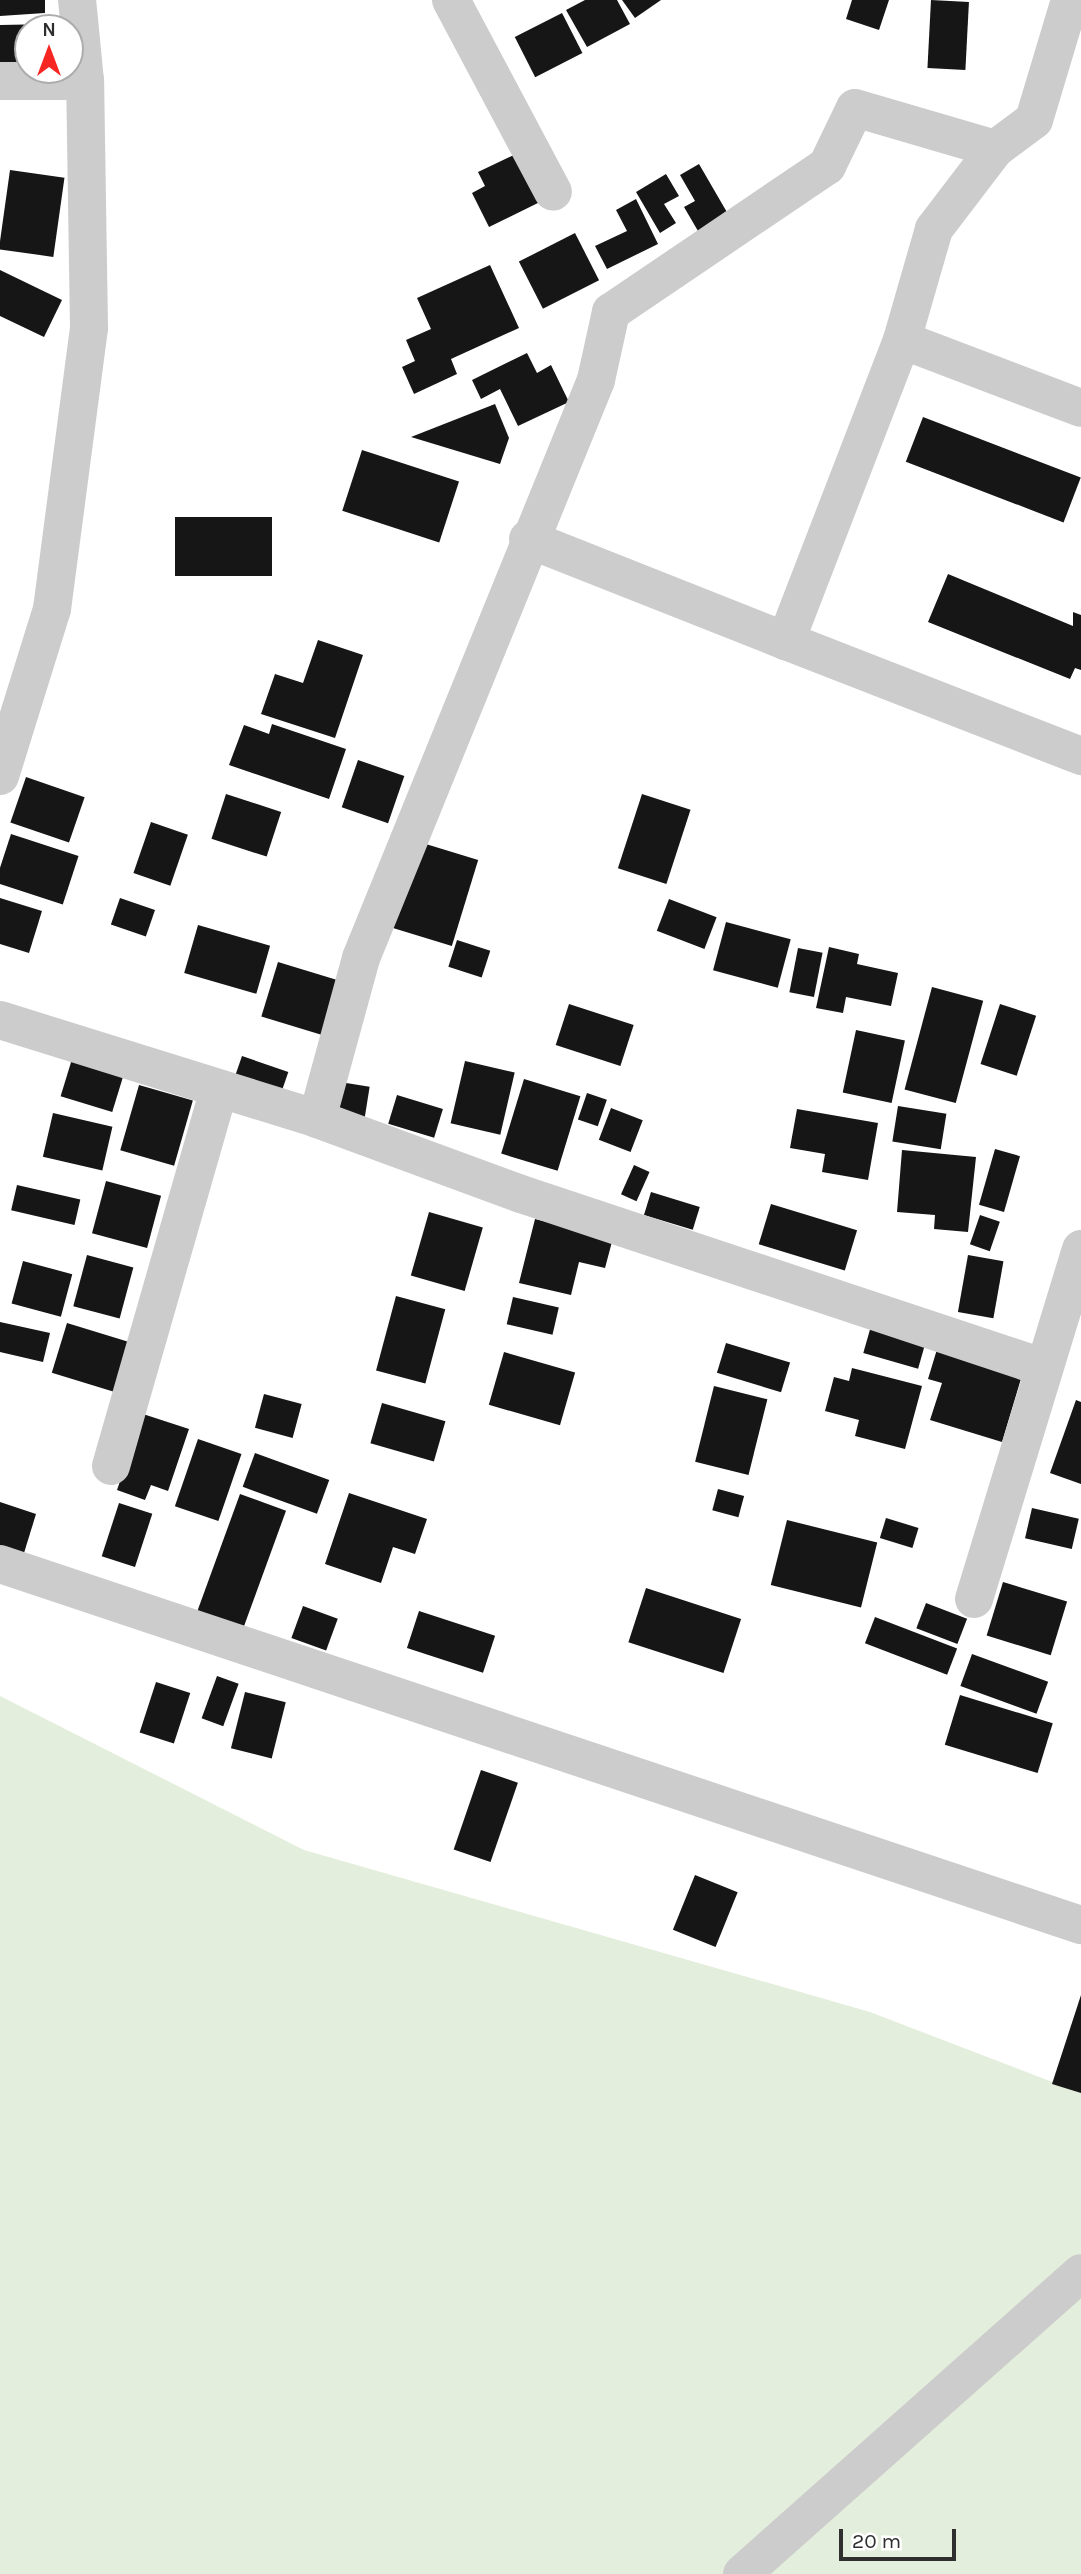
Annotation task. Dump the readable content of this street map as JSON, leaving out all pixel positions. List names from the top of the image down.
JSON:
{
  "scale_bar": "20 m",
  "north": "top"
}
